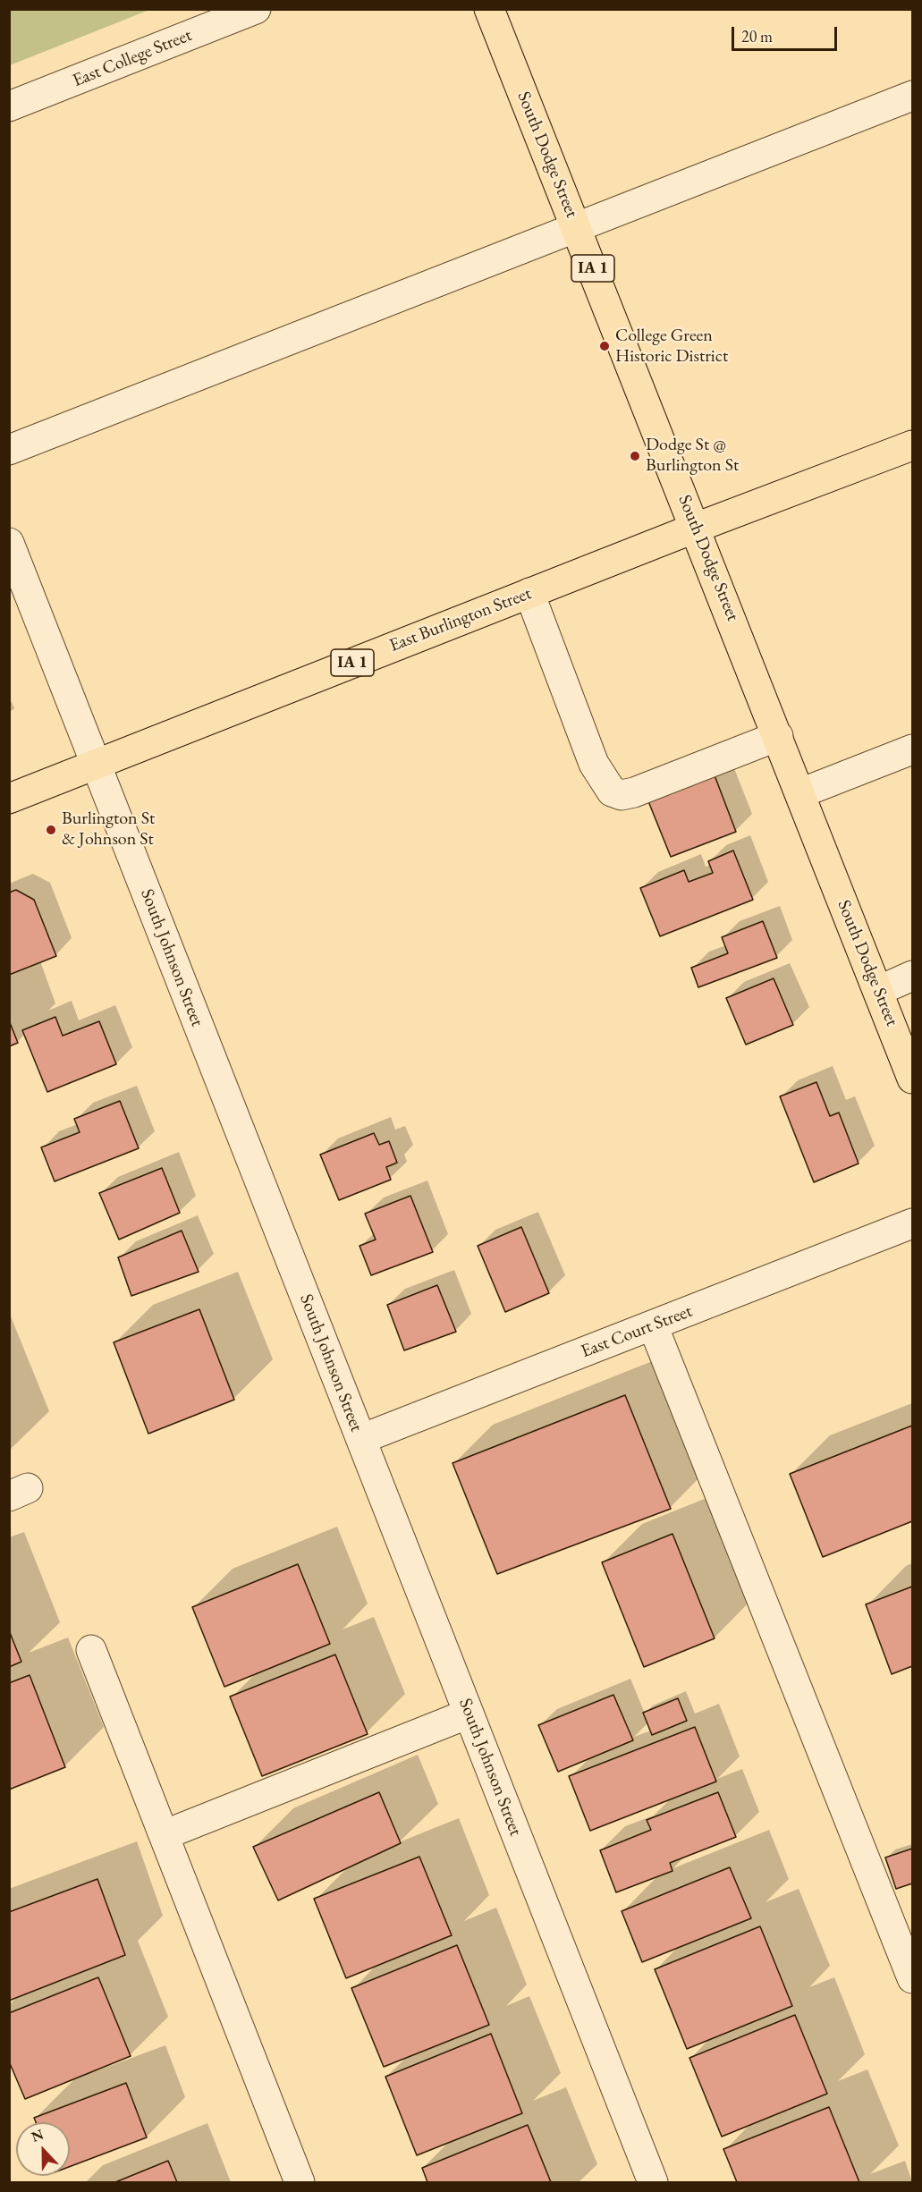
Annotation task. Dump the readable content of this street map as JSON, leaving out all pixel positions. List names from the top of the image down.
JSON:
{
  "streets": {
    "main road": ["South Dodge Street", "IA 1", "East Burlington Street"],
    "street": ["East College Street", "South Johnson Street", "East Court Street"]
  },
  "crossings": [
    ["South Dodge Street", "East Burlington Street"],
    ["East Burlington Street", "South Johnson Street"],
    ["South Johnson Street", "East Court Street"]
  ],
  "places": ["College Green Historic District", "Dodge St @ Burlington St", "Burlington St & Johnson St"],
  "scale_bar": "20 m",
  "north": "top"
}
